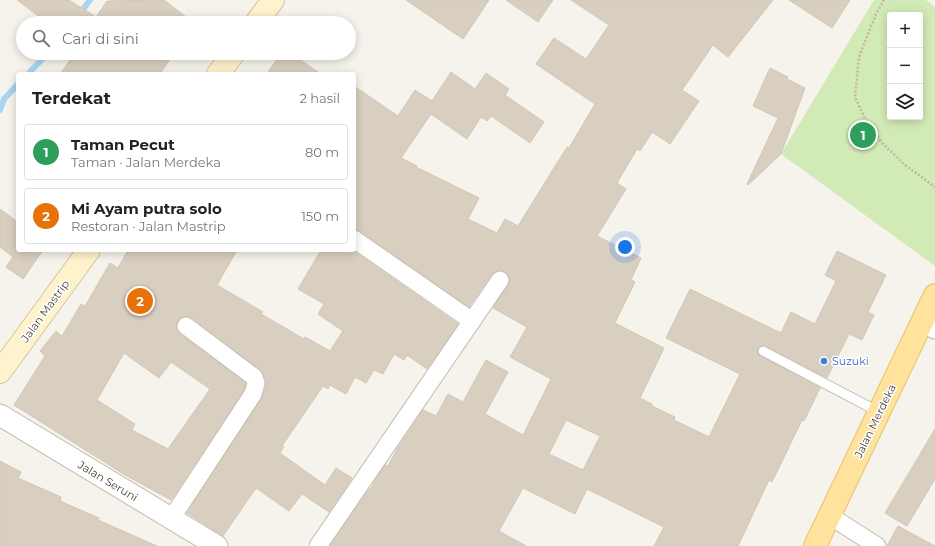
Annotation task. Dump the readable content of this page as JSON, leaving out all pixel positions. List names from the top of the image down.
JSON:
{
  "streets": {
    "main road": ["Jalan Mastrip", "Jalan Merdeka"],
    "street": ["Jalan Seruni"]
  },
  "places": ["Suzuki"],
  "page": {
    "map_buttons": ["+", "−"],
    "search": "Cari di sini",
    "heading": ["Terdekat", "2 hasil"],
    "pins": ["1", "2"],
    "list": [
      {
        "mark": "1",
        "name": "Taman Pecut",
        "note": "Taman · Jalan Merdeka",
        "value": "80 m"
      },
      {
        "mark": "2",
        "name": "Mi Ayam putra solo",
        "note": "Restoran · Jalan Mastrip",
        "value": "150 m"
      }
    ]
  }
}
